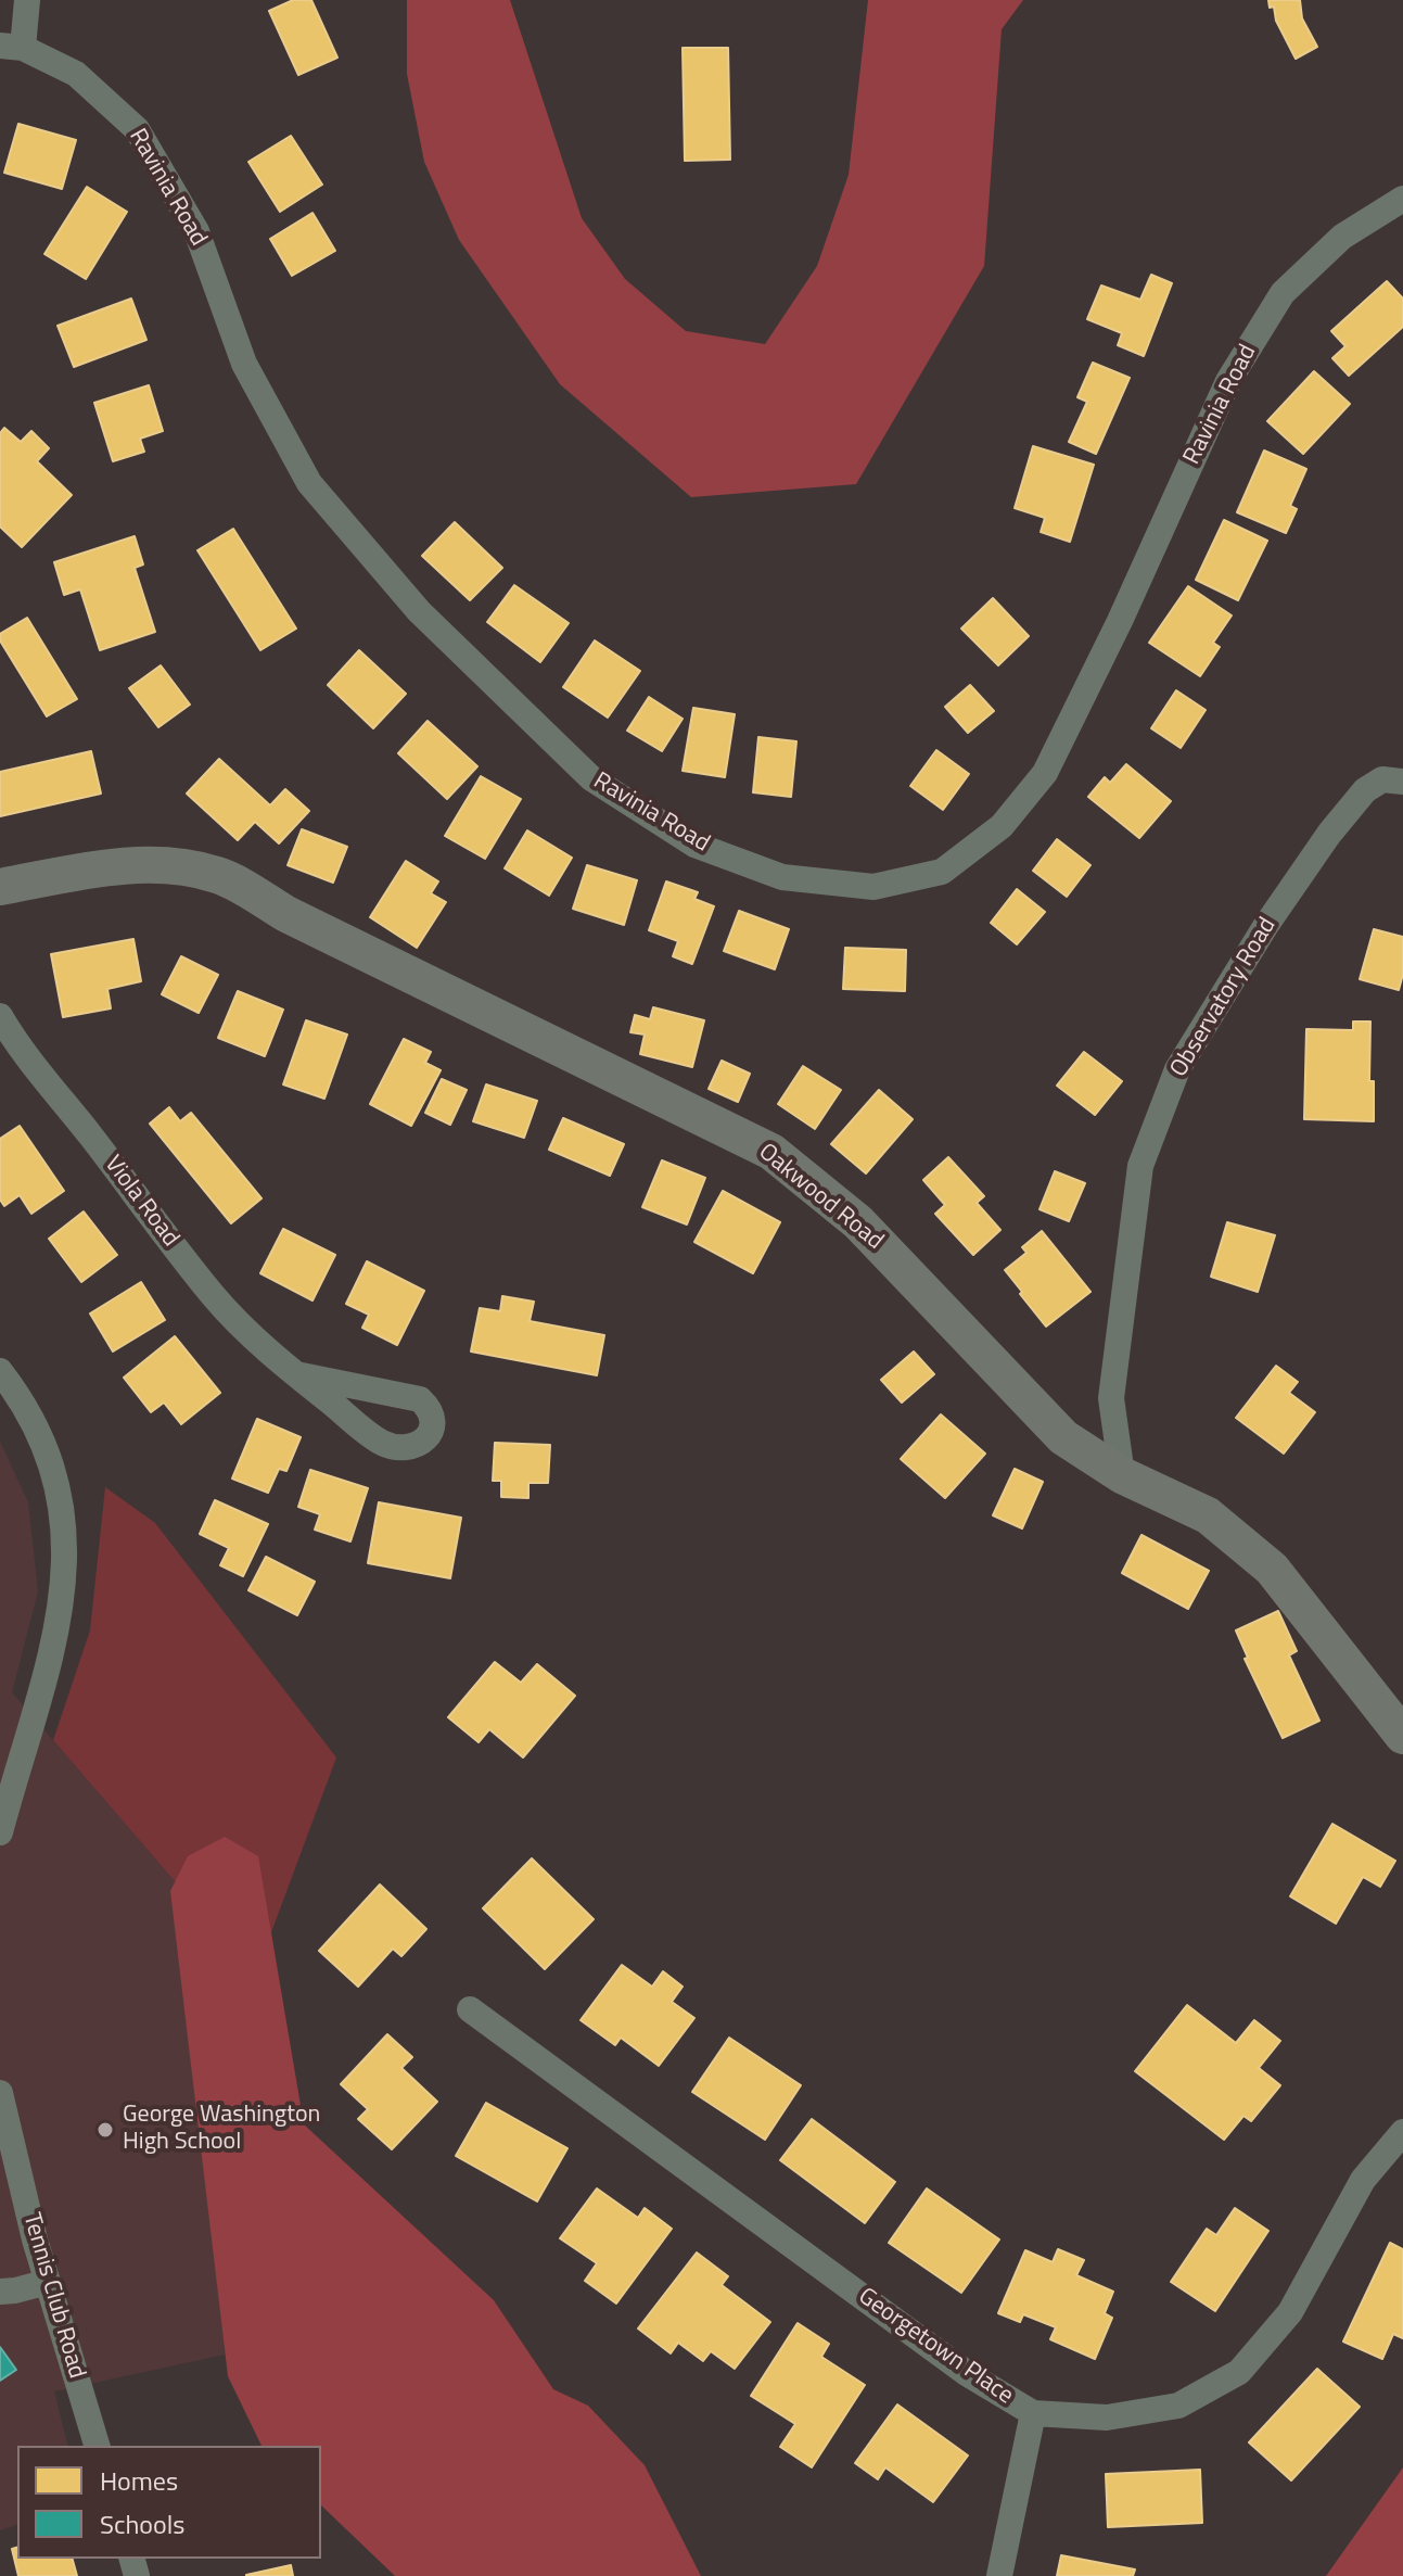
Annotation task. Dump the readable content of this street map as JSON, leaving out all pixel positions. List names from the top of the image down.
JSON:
{
  "streets": {
    "main road": ["Oakwood Road"],
    "street": [
      "Ravinia Road",
      "Observatory Road",
      "Viola Road",
      "Tennis Club Road",
      "Georgetown Place"
    ]
  },
  "crossings": [
    ["Observatory Road", "Oakwood Road"]
  ],
  "places": ["George Washington High School"],
  "legend": ["Homes", "Schools"]
}
